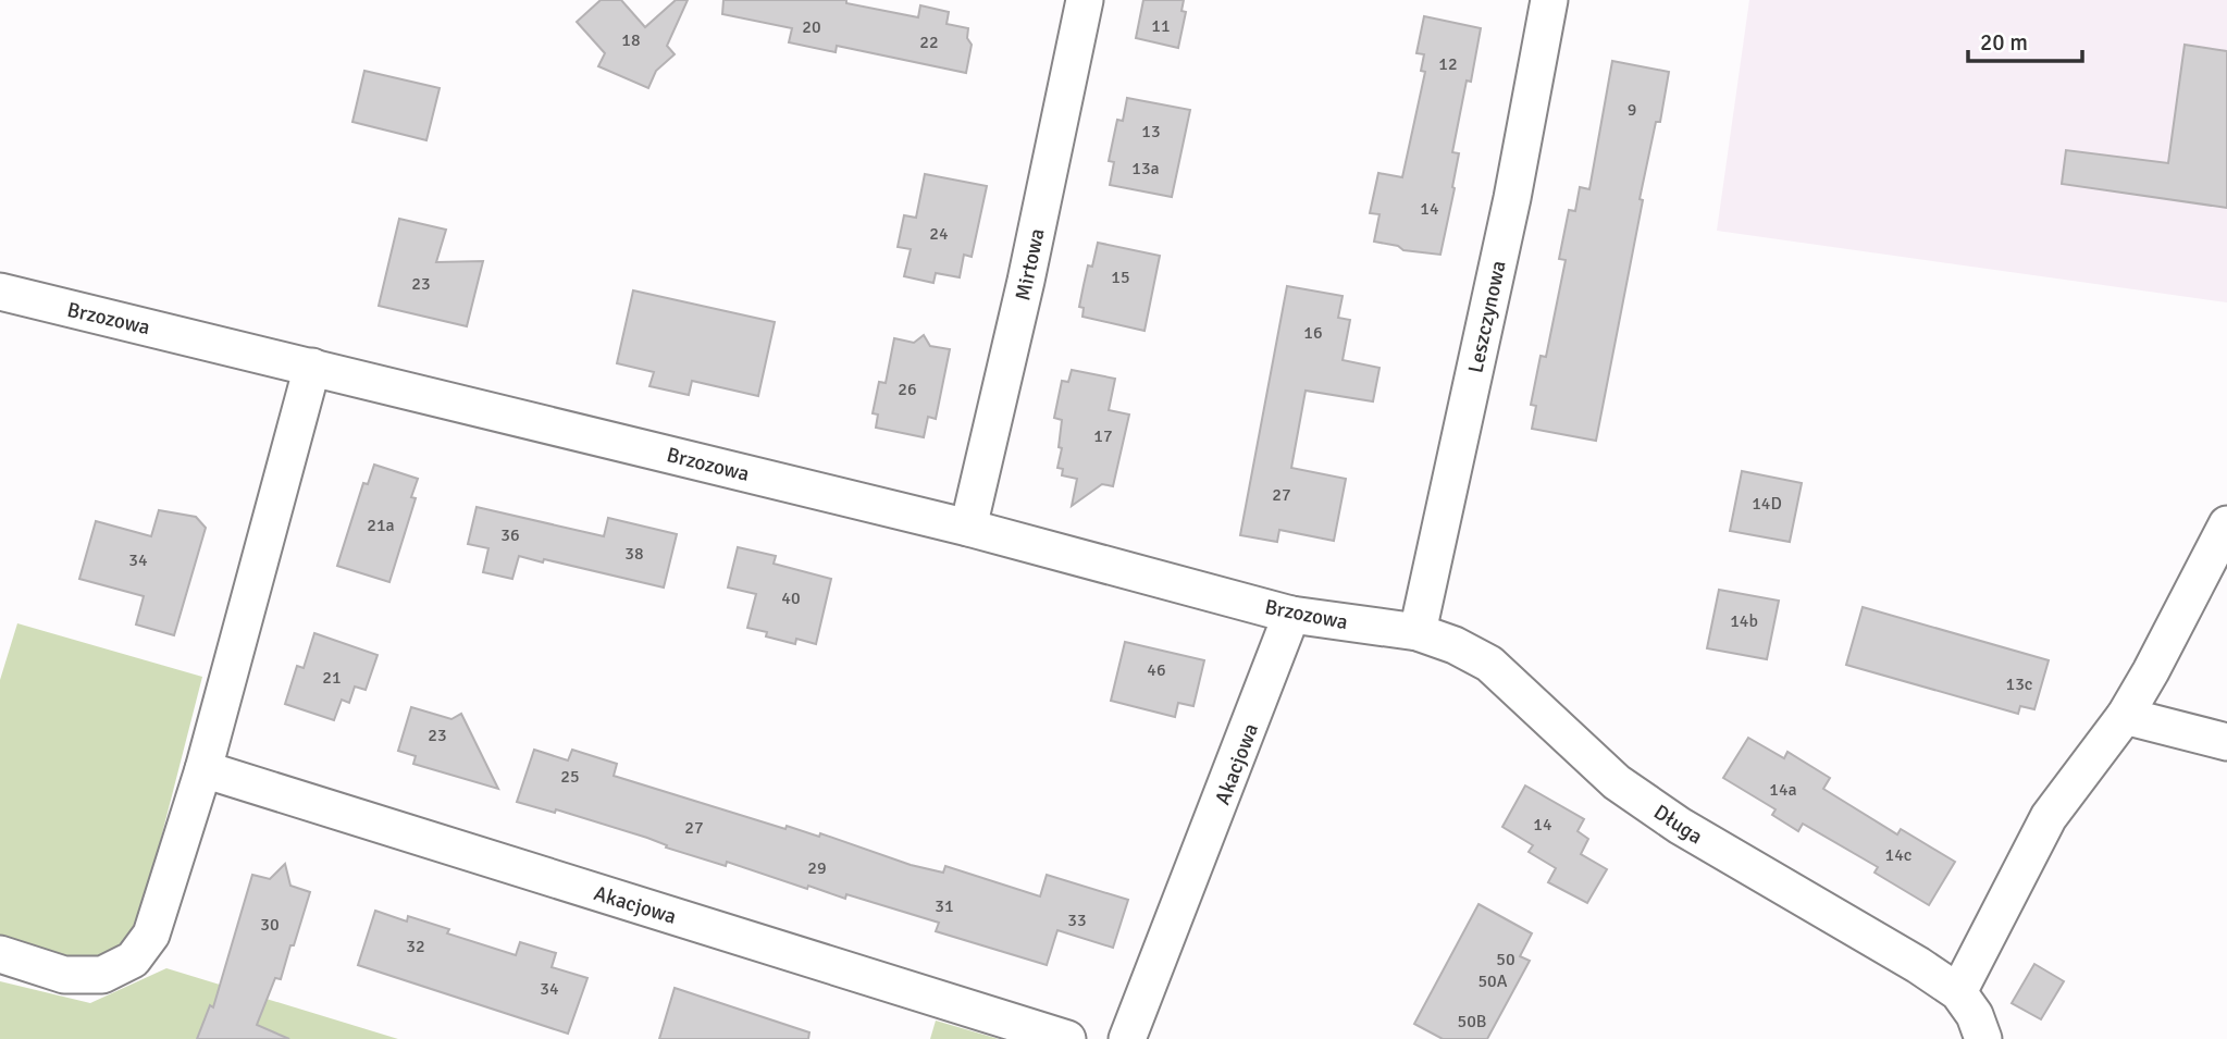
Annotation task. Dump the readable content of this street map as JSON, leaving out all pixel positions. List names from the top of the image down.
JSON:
{
  "streets": {
    "street": [
      "Mirtowa",
      "Leszczynowa",
      "Brzozowa",
      "Akacjowa",
      "Długa"
    ]
  },
  "crossings": [
    ["Mirtowa", "Brzozowa"],
    ["Leszczynowa", "Brzozowa"],
    ["Leszczynowa", "Długa"],
    ["Brzozowa", "Akacjowa"],
    ["Brzozowa", "Długa"]
  ],
  "house_numbers": [
    "11",
    "20",
    "18",
    "22",
    "12",
    "9",
    "13",
    "13a",
    "14",
    "24",
    "15",
    "23",
    "16",
    "26",
    "17",
    "27",
    "14D",
    "21a",
    "36",
    "38",
    "34",
    "40",
    "14b",
    "46",
    "21",
    "13c",
    "23",
    "25",
    "14a",
    "14",
    "27",
    "14c",
    "29",
    "31",
    "33",
    "30",
    "32",
    "50",
    "50A",
    "34",
    "50B"
  ],
  "scale_bar": "20 m"
}
